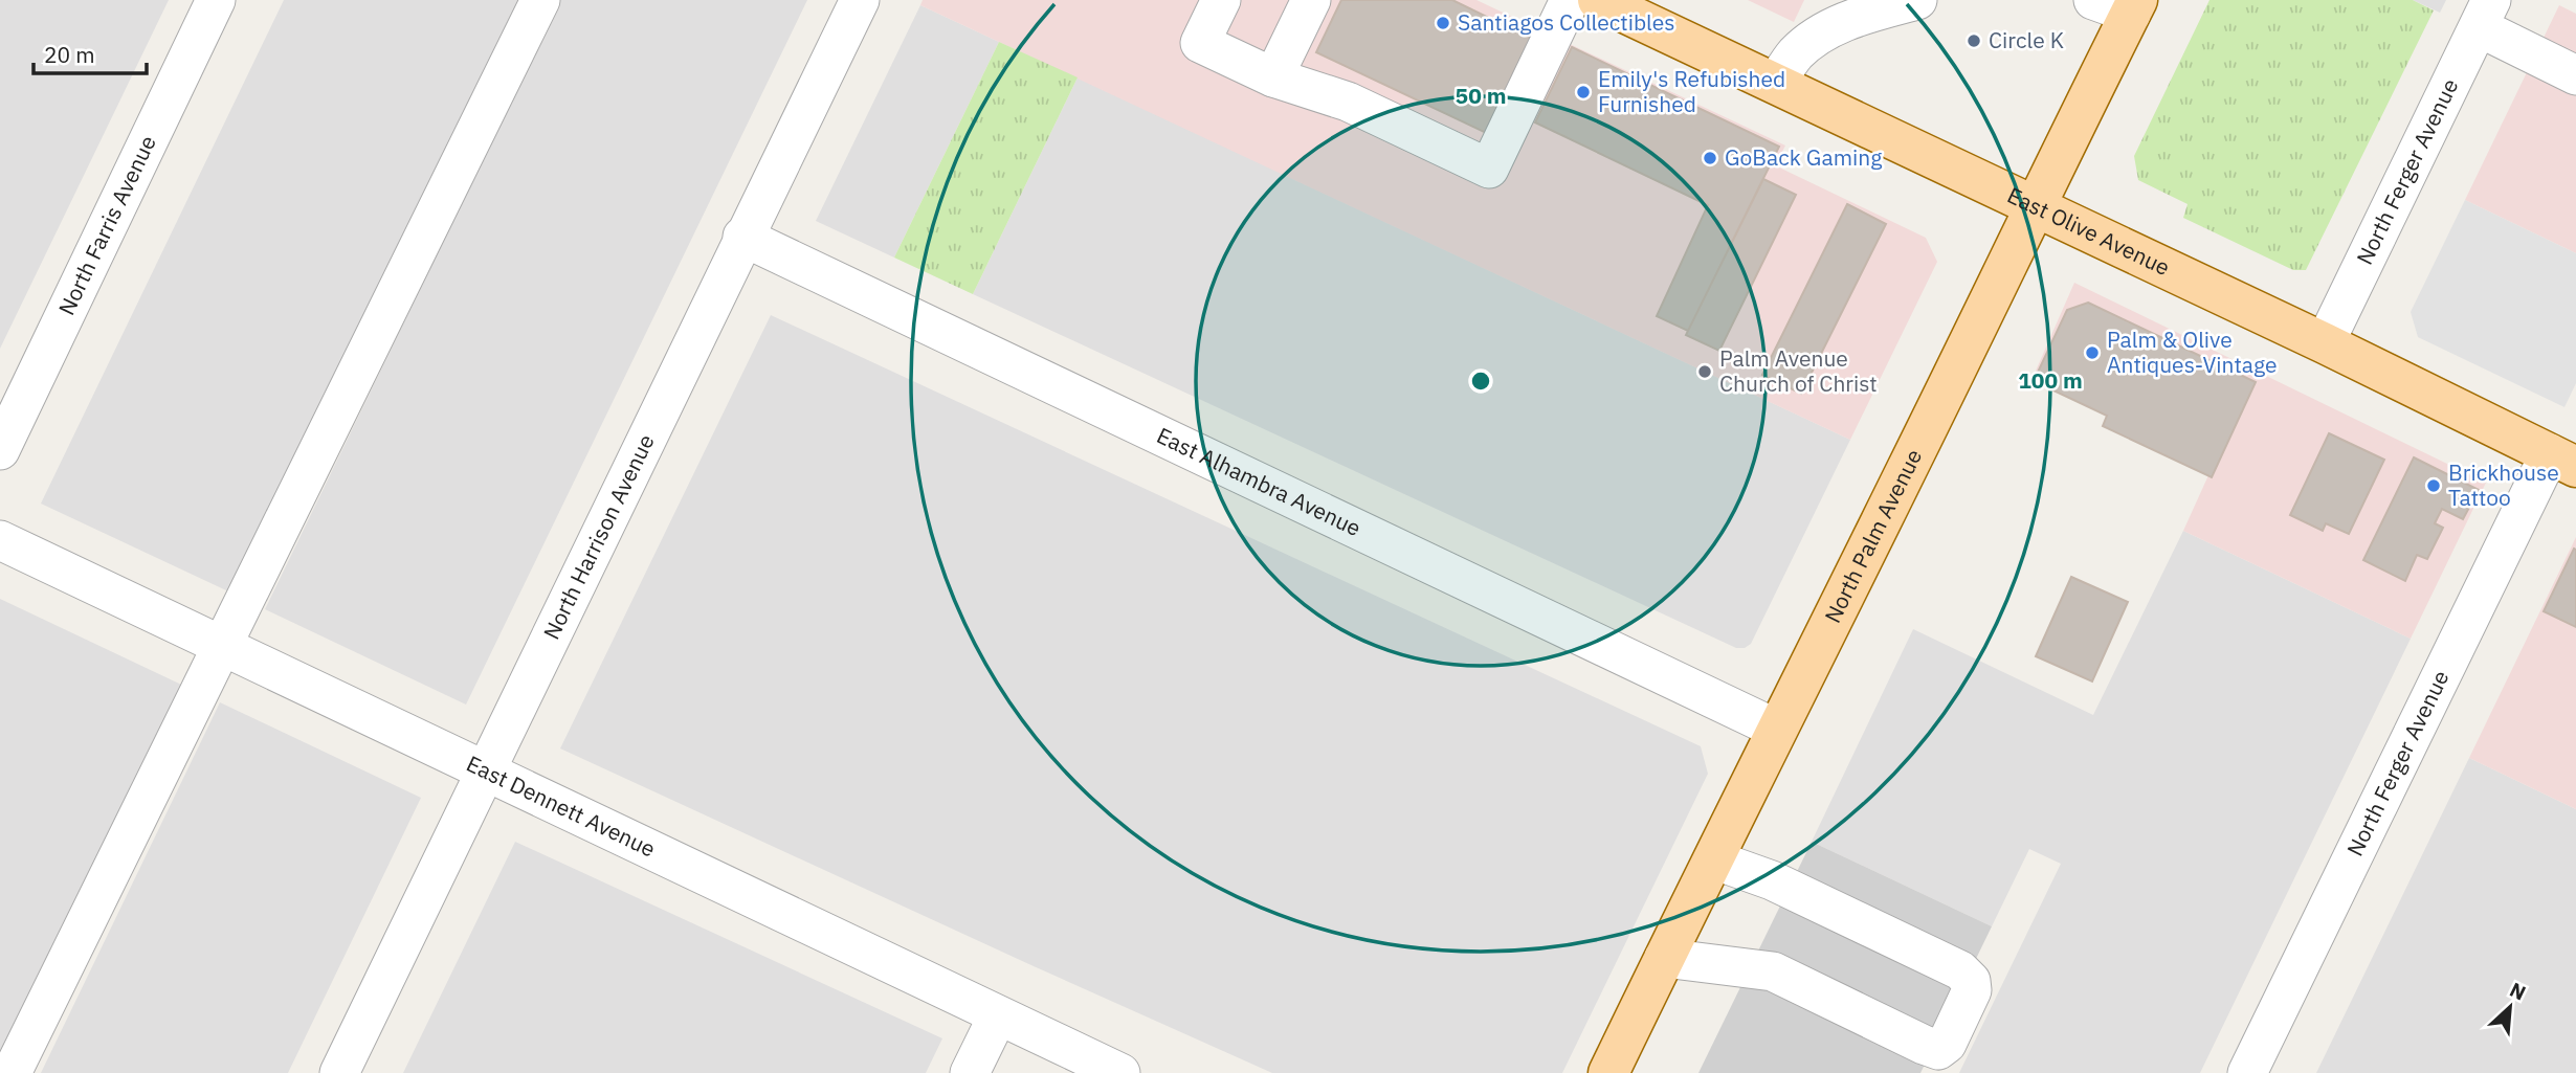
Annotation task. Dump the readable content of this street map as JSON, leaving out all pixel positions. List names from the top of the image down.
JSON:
{
  "streets": {
    "main road": ["East Olive Avenue", "North Palm Avenue"],
    "street": [
      "North Ferger Avenue",
      "North Farris Avenue",
      "East Alhambra Avenue",
      "North Harrison Avenue",
      "East Dennett Avenue"
    ]
  },
  "crossings": [
    ["North Ferger Avenue", "East Olive Avenue"],
    ["East Olive Avenue", "North Palm Avenue"],
    ["East Alhambra Avenue", "North Harrison Avenue"],
    ["East Alhambra Avenue", "North Palm Avenue"],
    ["North Harrison Avenue", "East Dennett Avenue"]
  ],
  "places": [
    "Santiagos Collectibles",
    "Circle K",
    "Emily's Refubished Furnished",
    "GoBack Gaming",
    "Palm & Olive Antiques-Vintage",
    "Palm Avenue Church of Christ",
    "Brickhouse Tattoo"
  ],
  "scale_bar": "20 m",
  "north": "top right",
  "rings": ["50 m", "100 m"]
}
